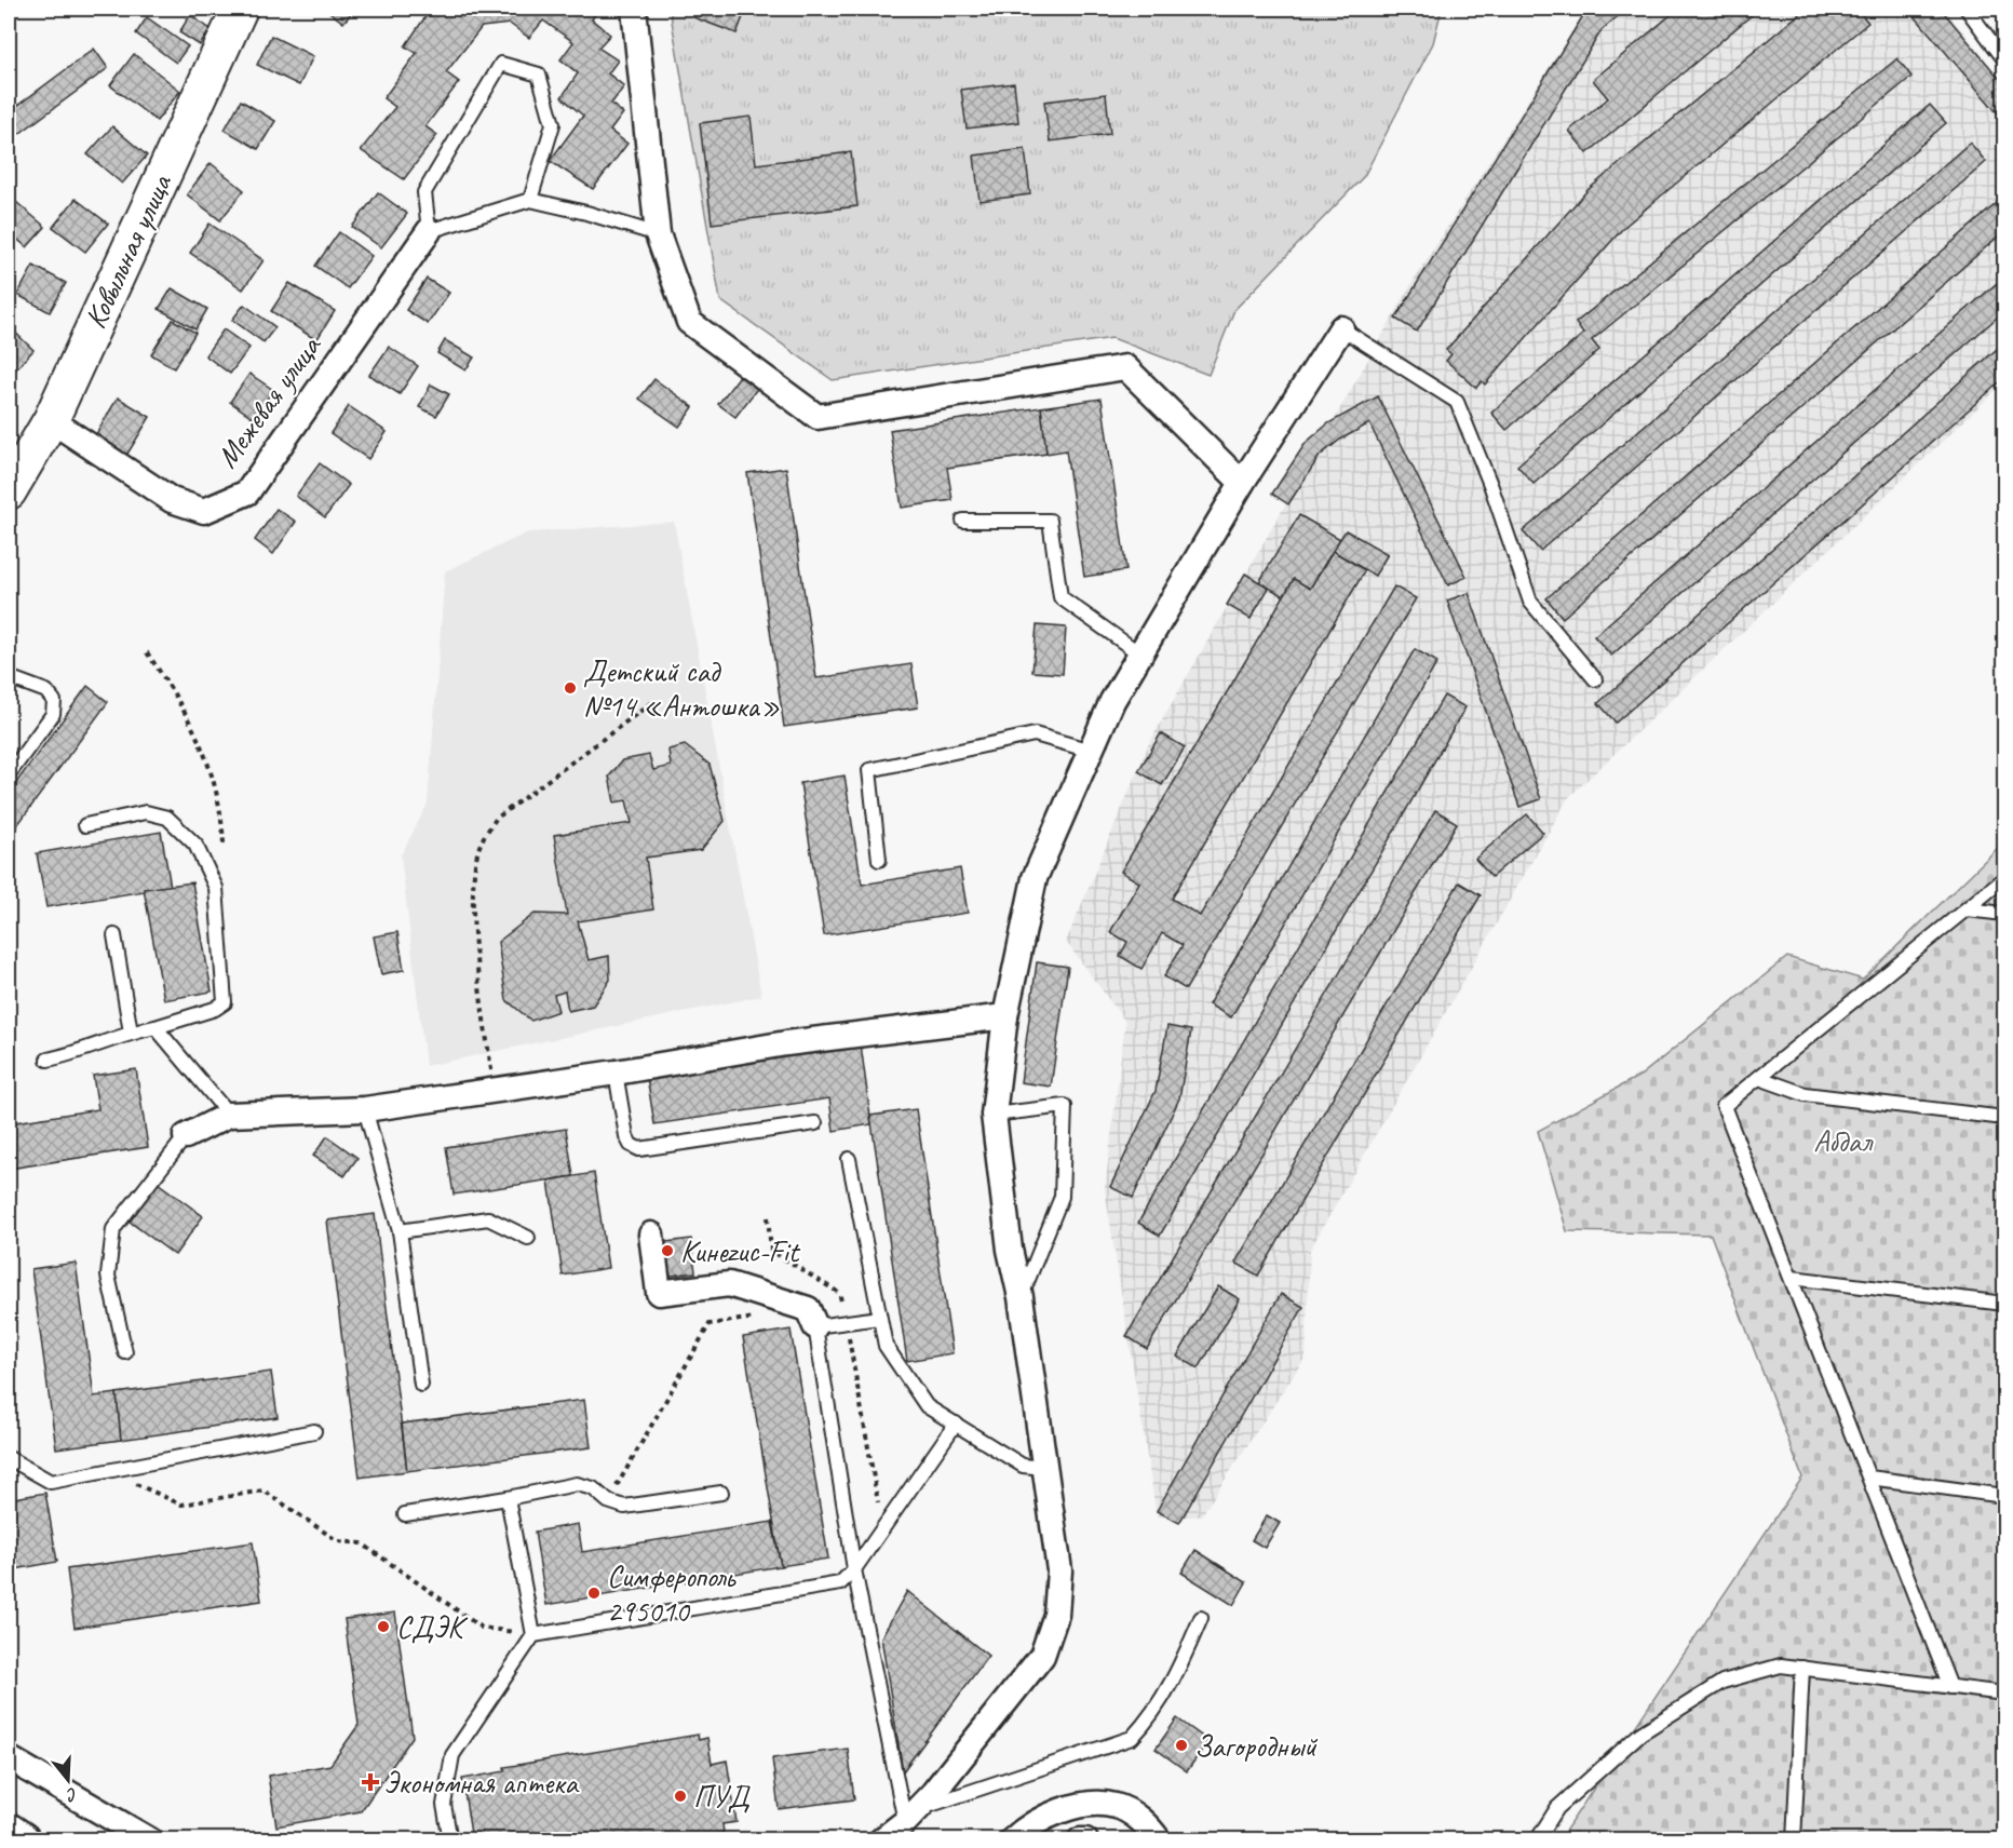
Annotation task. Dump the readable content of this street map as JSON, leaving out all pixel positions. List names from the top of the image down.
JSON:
{
  "streets": {
    "street": ["Ковыльная улица", "Межевая улица"]
  },
  "crossings": [
    ["Ковыльная улица", "Межевая улица"]
  ],
  "parks": ["Абдал"],
  "places": {
    "other": [
      "Детский сад №14 «Антошка»",
      "Кинеzис-Fit",
      "Симферополь 295010",
      "СДЭК",
      "Загородный",
      "ПУД"
    ],
    "health": ["Экономная аптека"]
  },
  "north": "bottom"
}
